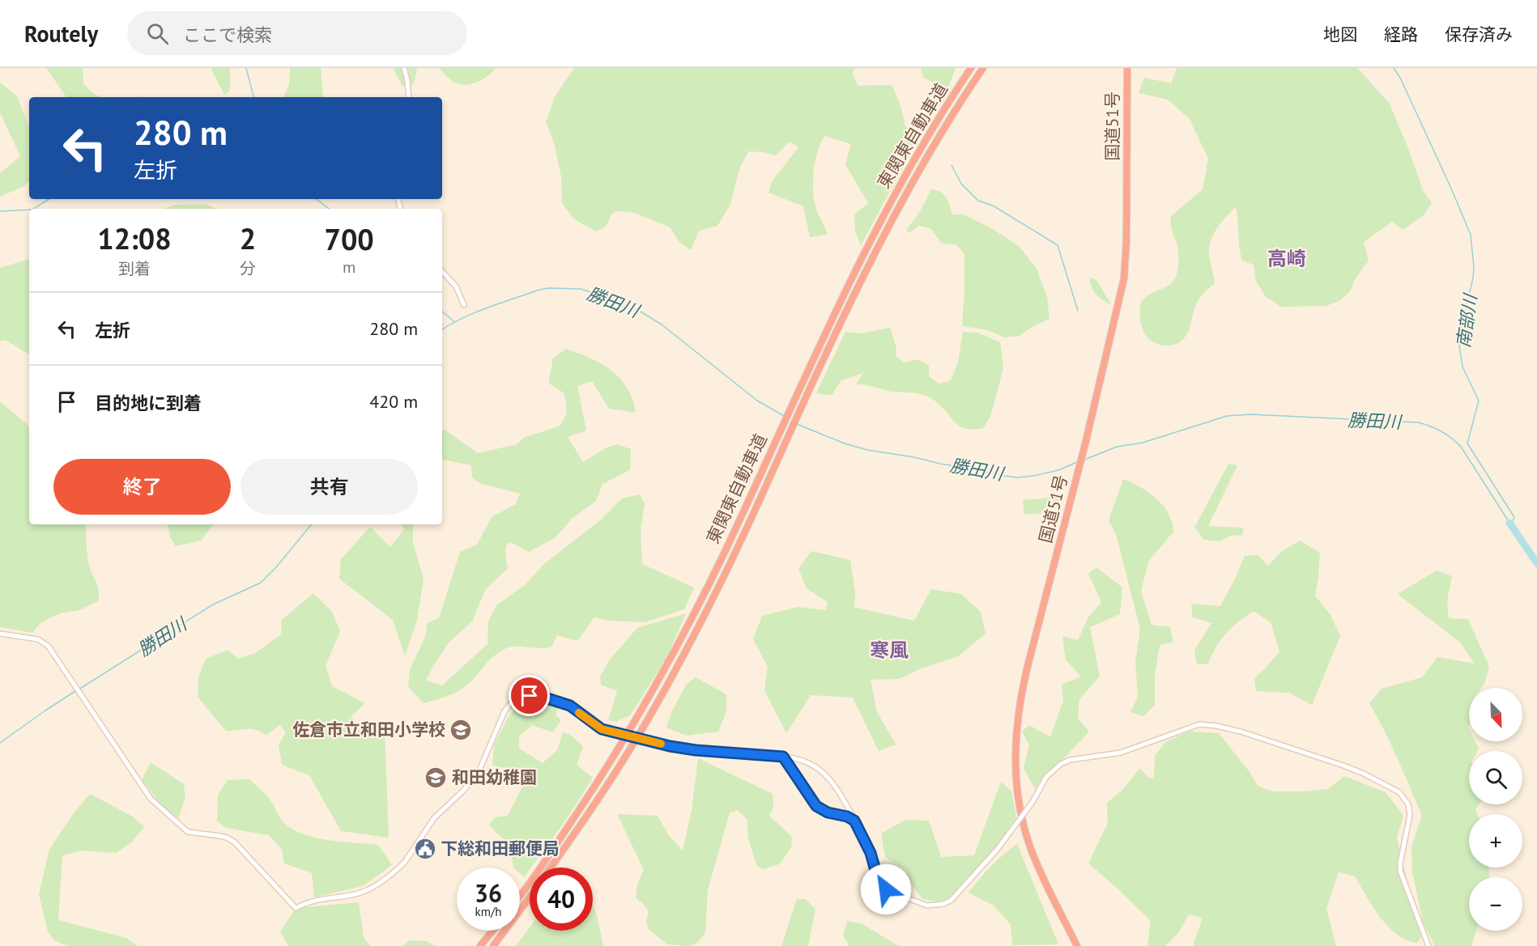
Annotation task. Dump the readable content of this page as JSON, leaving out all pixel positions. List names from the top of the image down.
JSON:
{
  "streets": {
    "highway": ["国道51号", "東関東自動車道"]
  },
  "districts": ["高崎", "寒風"],
  "water": ["勝田川", "南部川"],
  "places": {
    "school or university": ["佐倉市立和田小学校", "和田幼稚園"],
    "public building": ["下総和田郵便局"]
  },
  "north": "bottom right",
  "page": {
    "header": "Routely",
    "search": "ここで検索",
    "nav": ["地図", "経路", "保存済み"],
    "turn": ["280 m", "左折"],
    "eta": [
      "12:08",
      "到着",
      "2",
      "分",
      "700",
      "m"
    ],
    "list": [
      {
        "name": "左折",
        "value": "280 m"
      },
      {
        "name": "目的地に到着",
        "value": "420 m"
      }
    ],
    "buttons": ["終了", "共有"],
    "map_buttons": ["+", "−"],
    "speed": "36 km/h",
    "limit": "40"
  }
}
